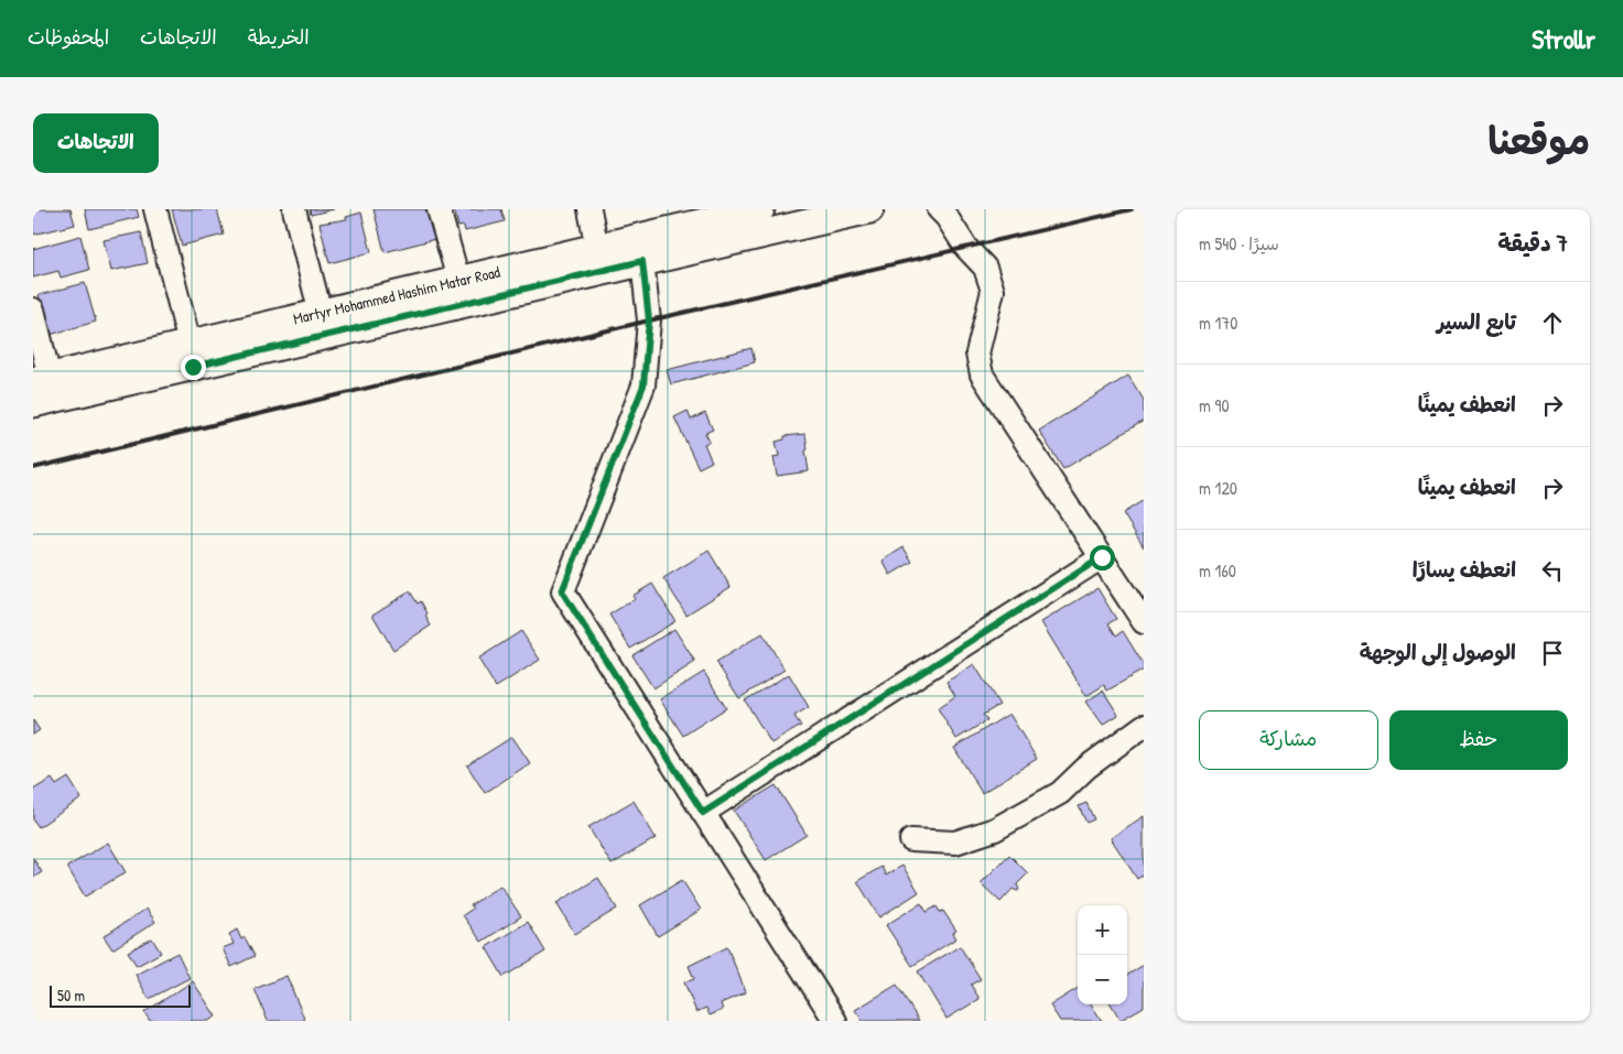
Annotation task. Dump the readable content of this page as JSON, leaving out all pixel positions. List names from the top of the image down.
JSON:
{
  "streets": {
    "main road": ["Martyr Mohammed Hashim Matar Road"]
  },
  "scale_bar": "50 m",
  "page": {
    "header": "Strollr",
    "nav": ["الخريطة", "الاتجاهات", "المحفوظات"],
    "title": "موقعنا",
    "buttons": [
      "الاتجاهات",
      ["حفظ", "مشاركة"]
    ],
    "heading": ["7 دقيقة", "سيرًا · 540 m"],
    "list": [
      ["تابع السير", "170 m"],
      ["انعطف يمينًا", "90 m"],
      ["انعطف يمينًا", "120 m"],
      ["انعطف يسارًا", "160 m"],
      "الوصول إلى الوجهة"
    ],
    "map_buttons": ["+", "−"],
    "scale": "50 m"
  }
}
